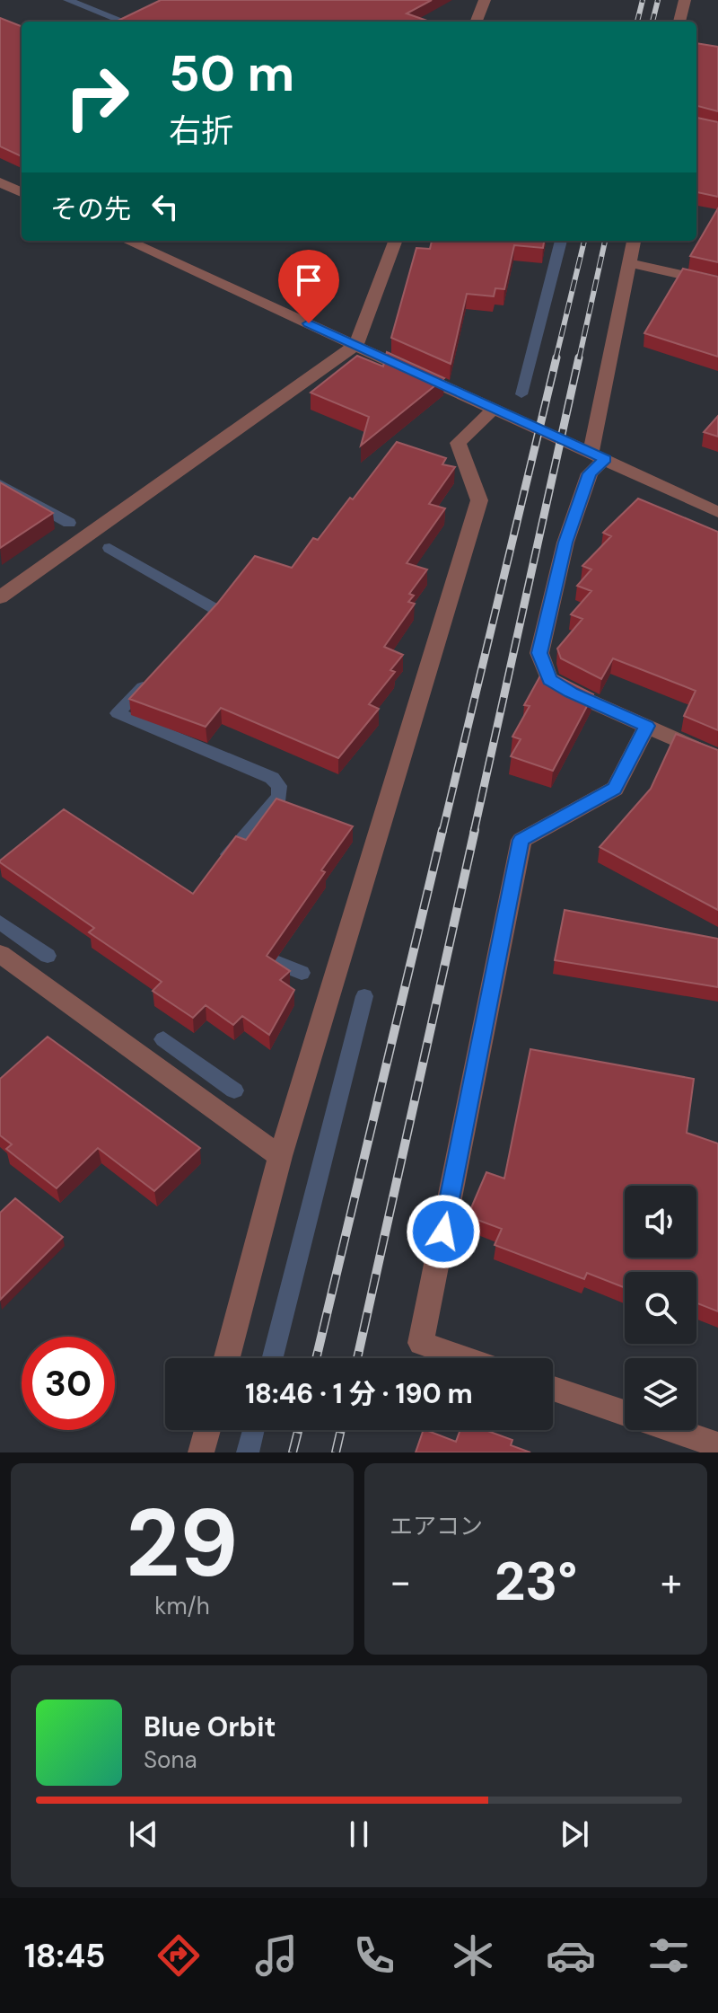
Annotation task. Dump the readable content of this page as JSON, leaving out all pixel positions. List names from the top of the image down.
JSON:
{
  "page": {
    "turn": ["50 m", "右折"],
    "then": "その先",
    "limit": "30",
    "trip": "18:46 · 1 分 · 190 m",
    "tile": [
      ["29", "km/h"],
      "エアコン"
    ],
    "heat": ["−", "23°", "+"],
    "song": ["Blue Orbit", "Sona"],
    "tabs": "18:45"
  }
}
